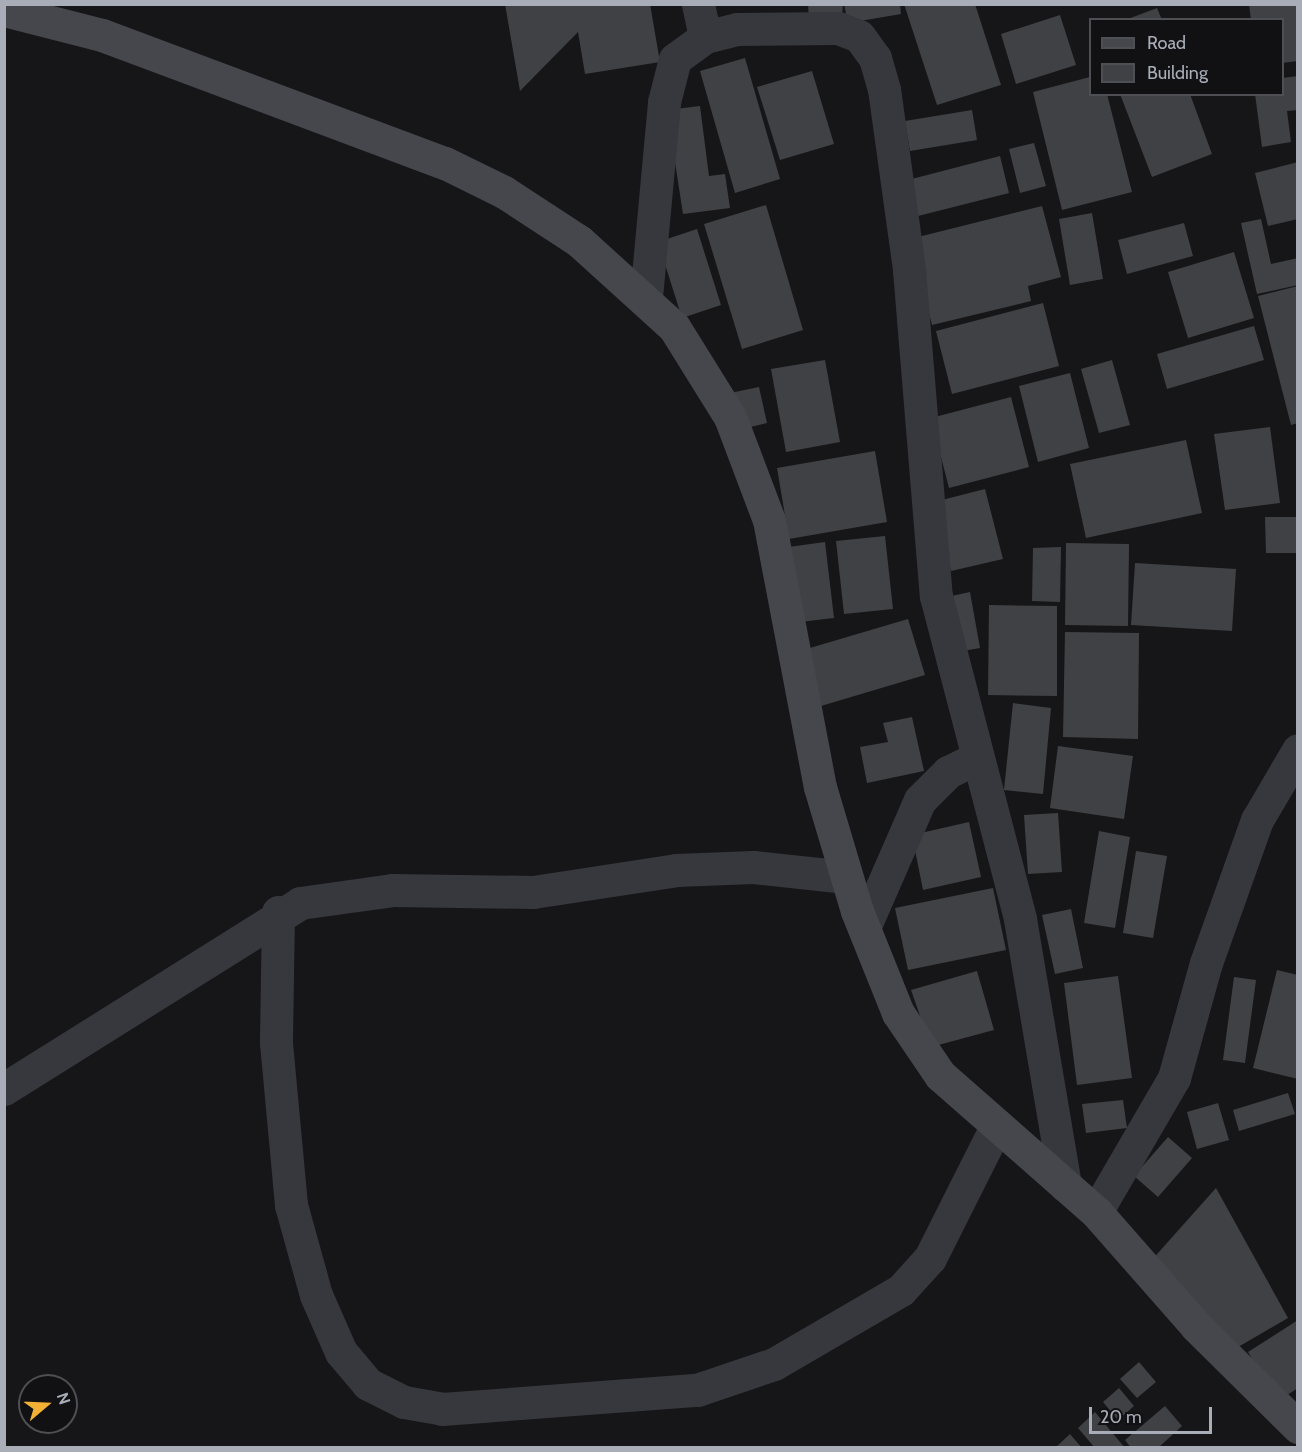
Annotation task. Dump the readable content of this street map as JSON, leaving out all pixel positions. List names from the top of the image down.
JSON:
{
  "legend": ["Road", "Building"],
  "scale_bar": "20 m",
  "north": "right"
}
